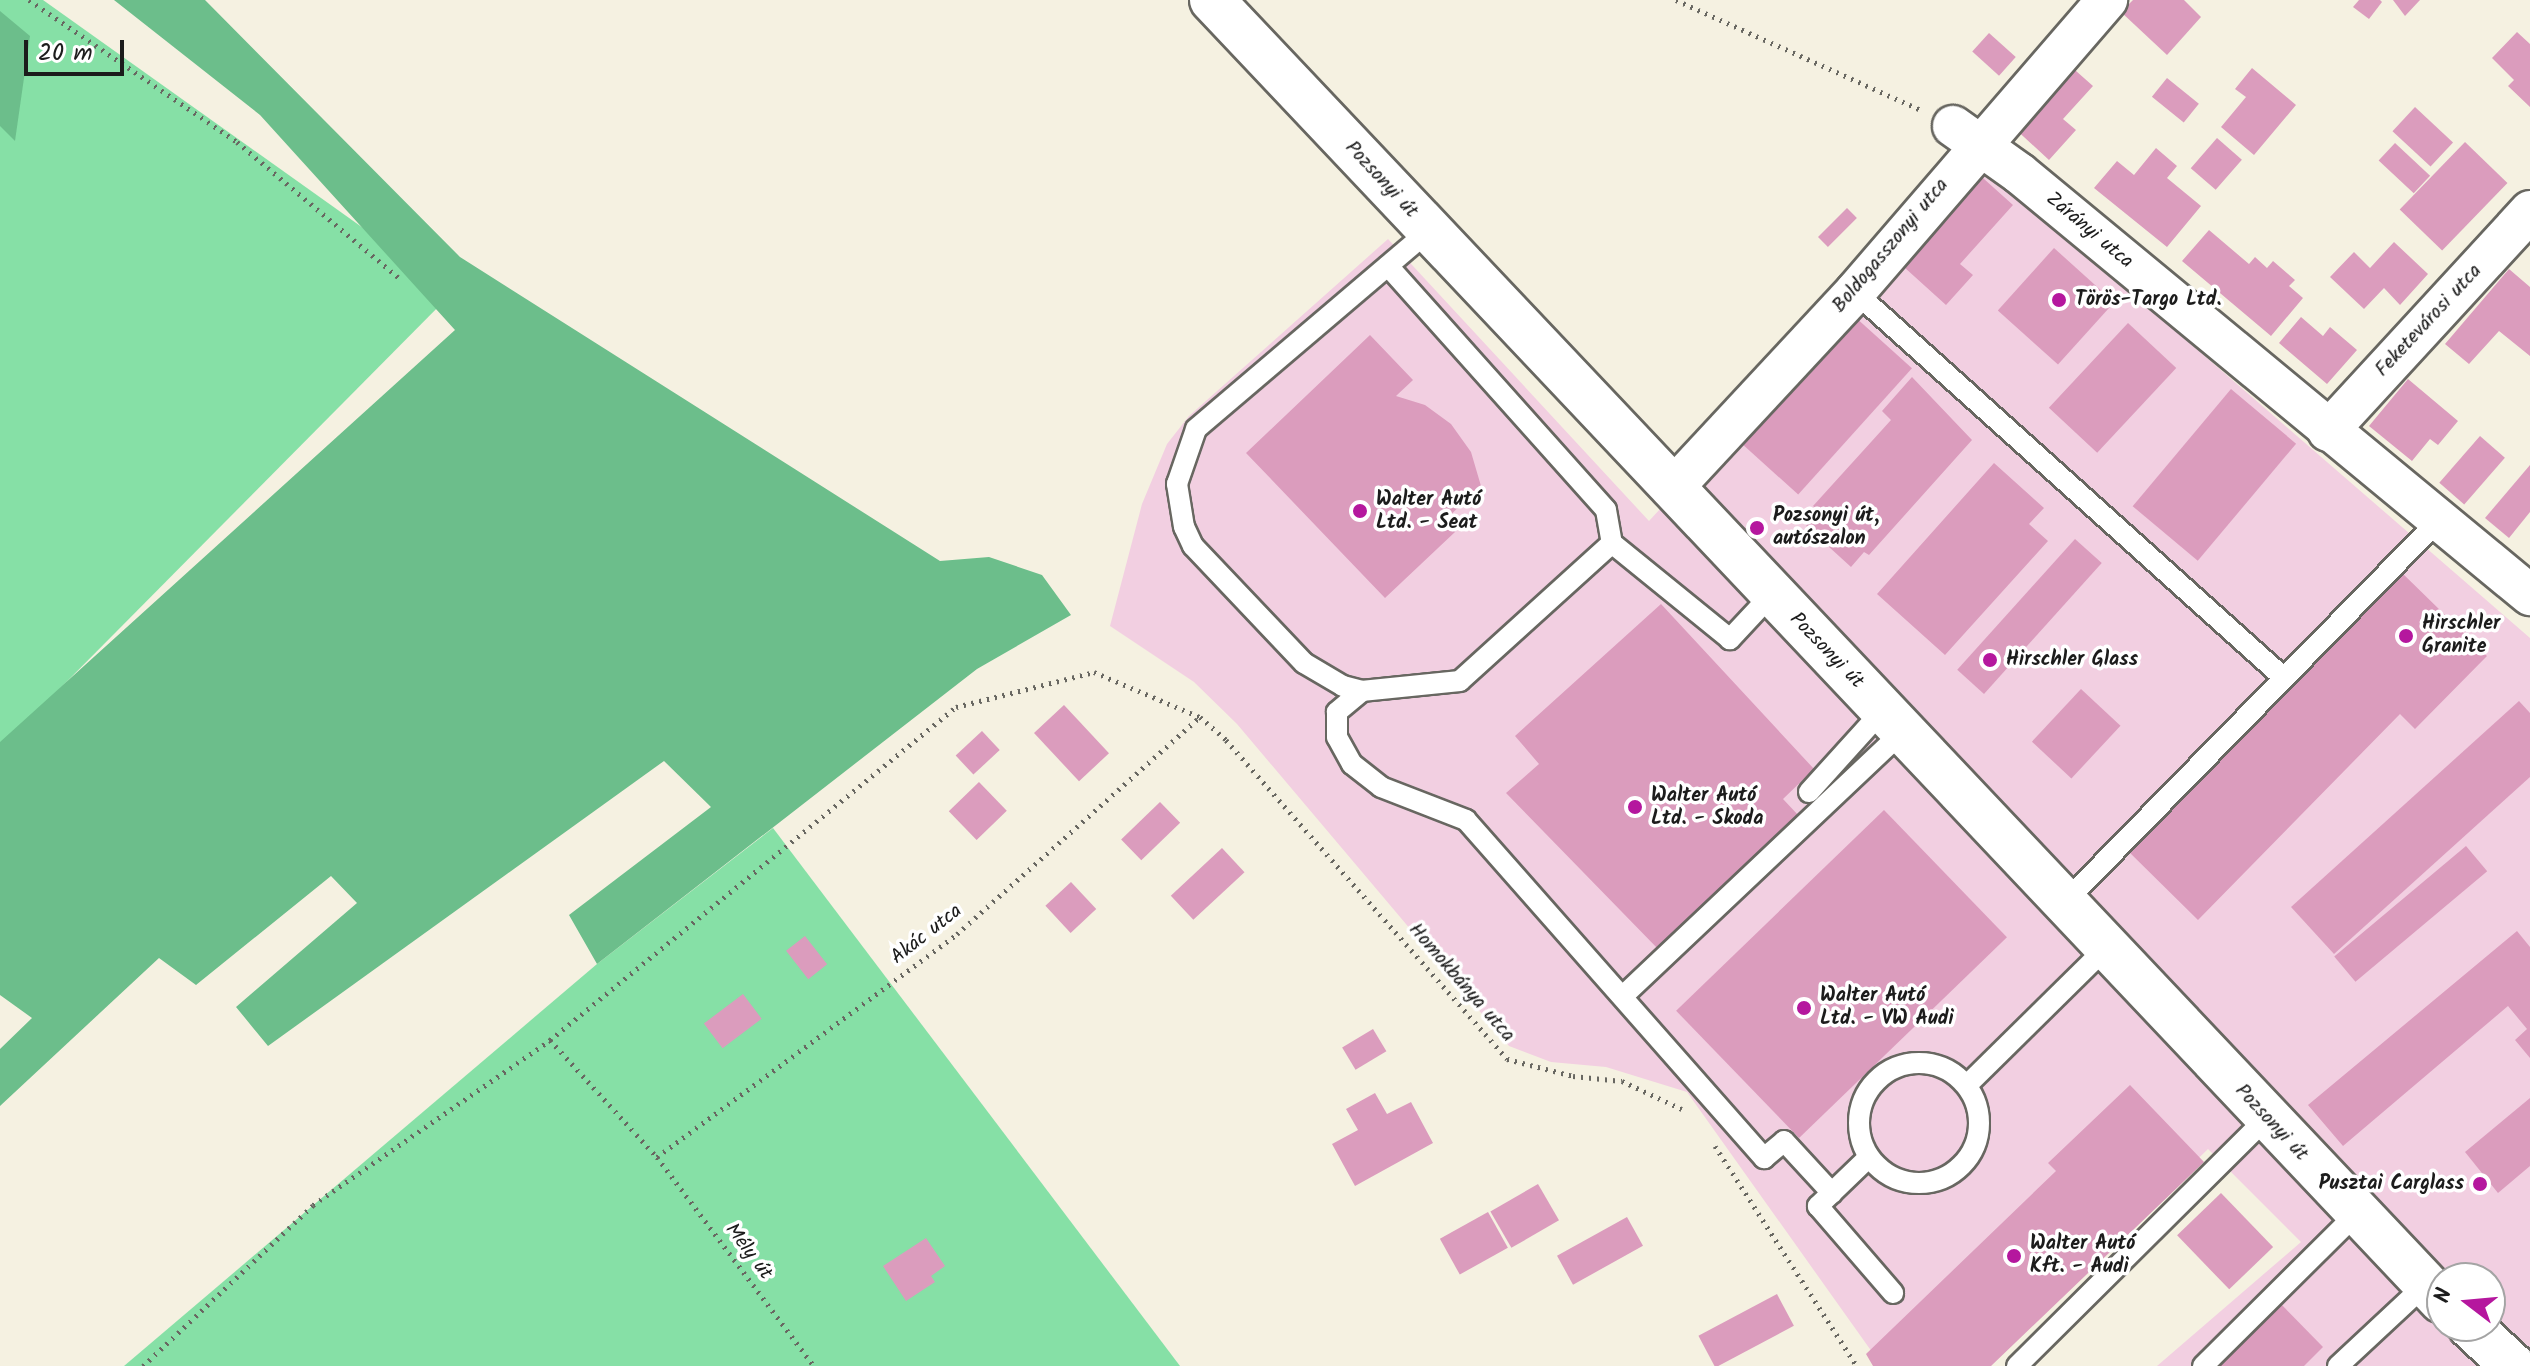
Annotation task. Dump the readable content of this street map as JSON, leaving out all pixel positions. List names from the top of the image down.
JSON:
{
  "streets": {
    "main road": ["Pozsonyi út"],
    "street": ["Zárányi utca", "Boldogasszonyi utca", "Feketevárosi utca"],
    "path": ["Akác utca", "Homokbánya utca", "Mély út"]
  },
  "crossings": [
    ["Pozsonyi út", "Boldogasszonyi utca"],
    ["Zárányi utca", "Boldogasszonyi utca"],
    ["Zárányi utca", "Feketevárosi utca"],
    ["Akác utca", "Homokbánya utca"],
    ["Akác utca", "Mély út"],
    ["Homokbánya utca", "Mély út"]
  ],
  "places": [
    "Törös-Targo Ltd.",
    "Walter Autó Ltd. - Seat",
    "Pozsonyi út, autószalon",
    "Hirschler Granite",
    "Hirschler Glass",
    "Walter Autó Ltd. - Skoda",
    "Walter Autó Ltd. - VW Audi",
    "Pusztai Carglass",
    "Walter Autó Kft. - Audi"
  ],
  "scale_bar": "20 m",
  "north": "left"
}
